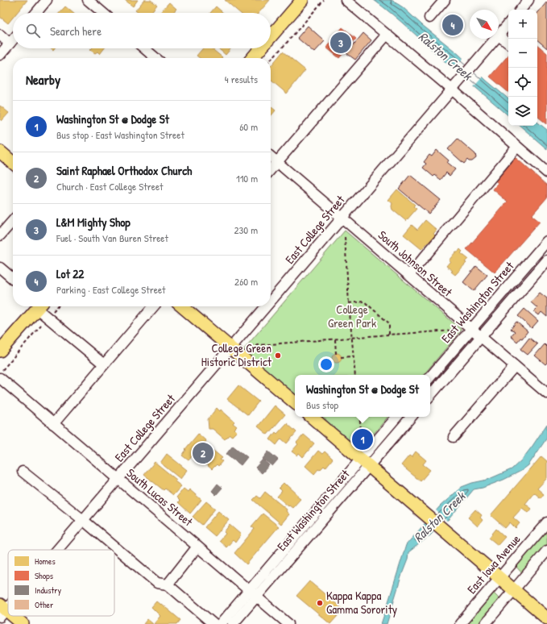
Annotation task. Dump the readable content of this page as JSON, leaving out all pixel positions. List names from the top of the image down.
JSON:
{
  "streets": {
    "street": [
      "East College Street",
      "South Johnson Street",
      "East Washington Street",
      "South Lucas Street",
      "East Iowa Avenue"
    ]
  },
  "crossings": [
    ["East College Street", "South Johnson Street"],
    ["East College Street", "South Lucas Street"],
    ["South Johnson Street", "East Washington Street"],
    ["East Washington Street", "South Lucas Street"]
  ],
  "water": ["Ralston Creek"],
  "parks": ["College Green Park"],
  "places": ["College Green Historic District", "Kappa Kappa Gamma Sorority"],
  "legend": [
    "Homes",
    "Shops",
    "Industry",
    "Other"
  ],
  "north": "bottom right",
  "page": {
    "map_buttons": ["+", "−"],
    "pins": [
      "4",
      "3",
      "1",
      "2"
    ],
    "search": "Search here",
    "heading": ["Nearby", "4 results"],
    "list": [
      {
        "mark": "1",
        "name": "Washington St @ Dodge St",
        "note": "Bus stop · East Washington Street",
        "value": "60 m"
      },
      {
        "mark": "2",
        "name": "Saint Raphael Orthodox Church",
        "note": "Church · East College Street",
        "value": "110 m"
      },
      {
        "mark": "3",
        "name": "L&M Mighty Shop",
        "note": "Fuel · South Van Buren Street",
        "value": "230 m"
      },
      {
        "mark": "4",
        "name": "Lot 22",
        "note": "Parking · East College Street",
        "value": "260 m"
      }
    ],
    "popup": ["Washington St @ Dodge St", "Bus stop"]
  }
}
